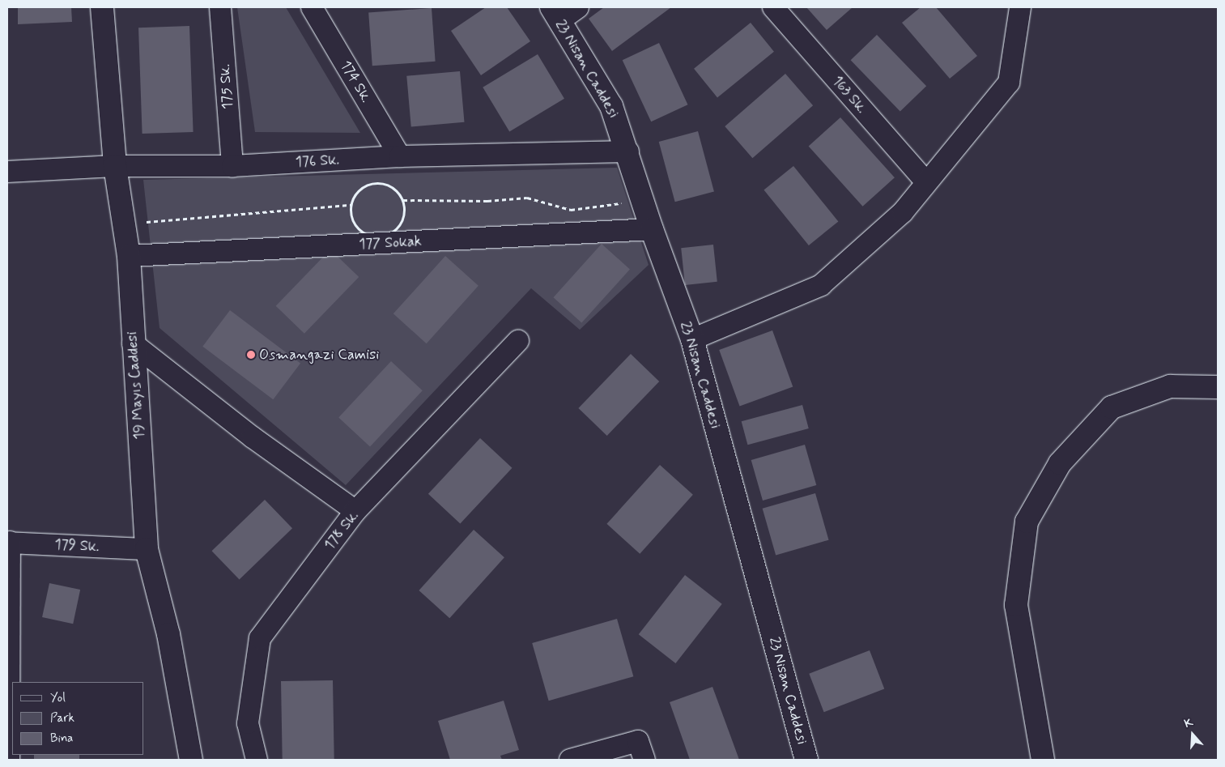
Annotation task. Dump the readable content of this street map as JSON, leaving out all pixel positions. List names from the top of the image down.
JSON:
{
  "streets": {
    "street": [
      "23 Nisan Caddesi",
      "174 Sk.",
      "175 Sk.",
      "163 Sk.",
      "176 Sk.",
      "177 Sokak",
      "19 Mayıs Caddesi",
      "178 Sk.",
      "179 Sk."
    ]
  },
  "crossings": [
    ["23 Nisan Caddesi", "176 Sk."],
    ["23 Nisan Caddesi", "177 Sokak"],
    ["174 Sk.", "176 Sk."],
    ["175 Sk.", "176 Sk."],
    ["176 Sk.", "19 Mayıs Caddesi"],
    ["177 Sokak", "19 Mayıs Caddesi"],
    ["19 Mayıs Caddesi", "179 Sk."]
  ],
  "places": ["Osmangazi Camisi"],
  "legend": ["Yol", "Park", "Bina"],
  "north": "top"
}
